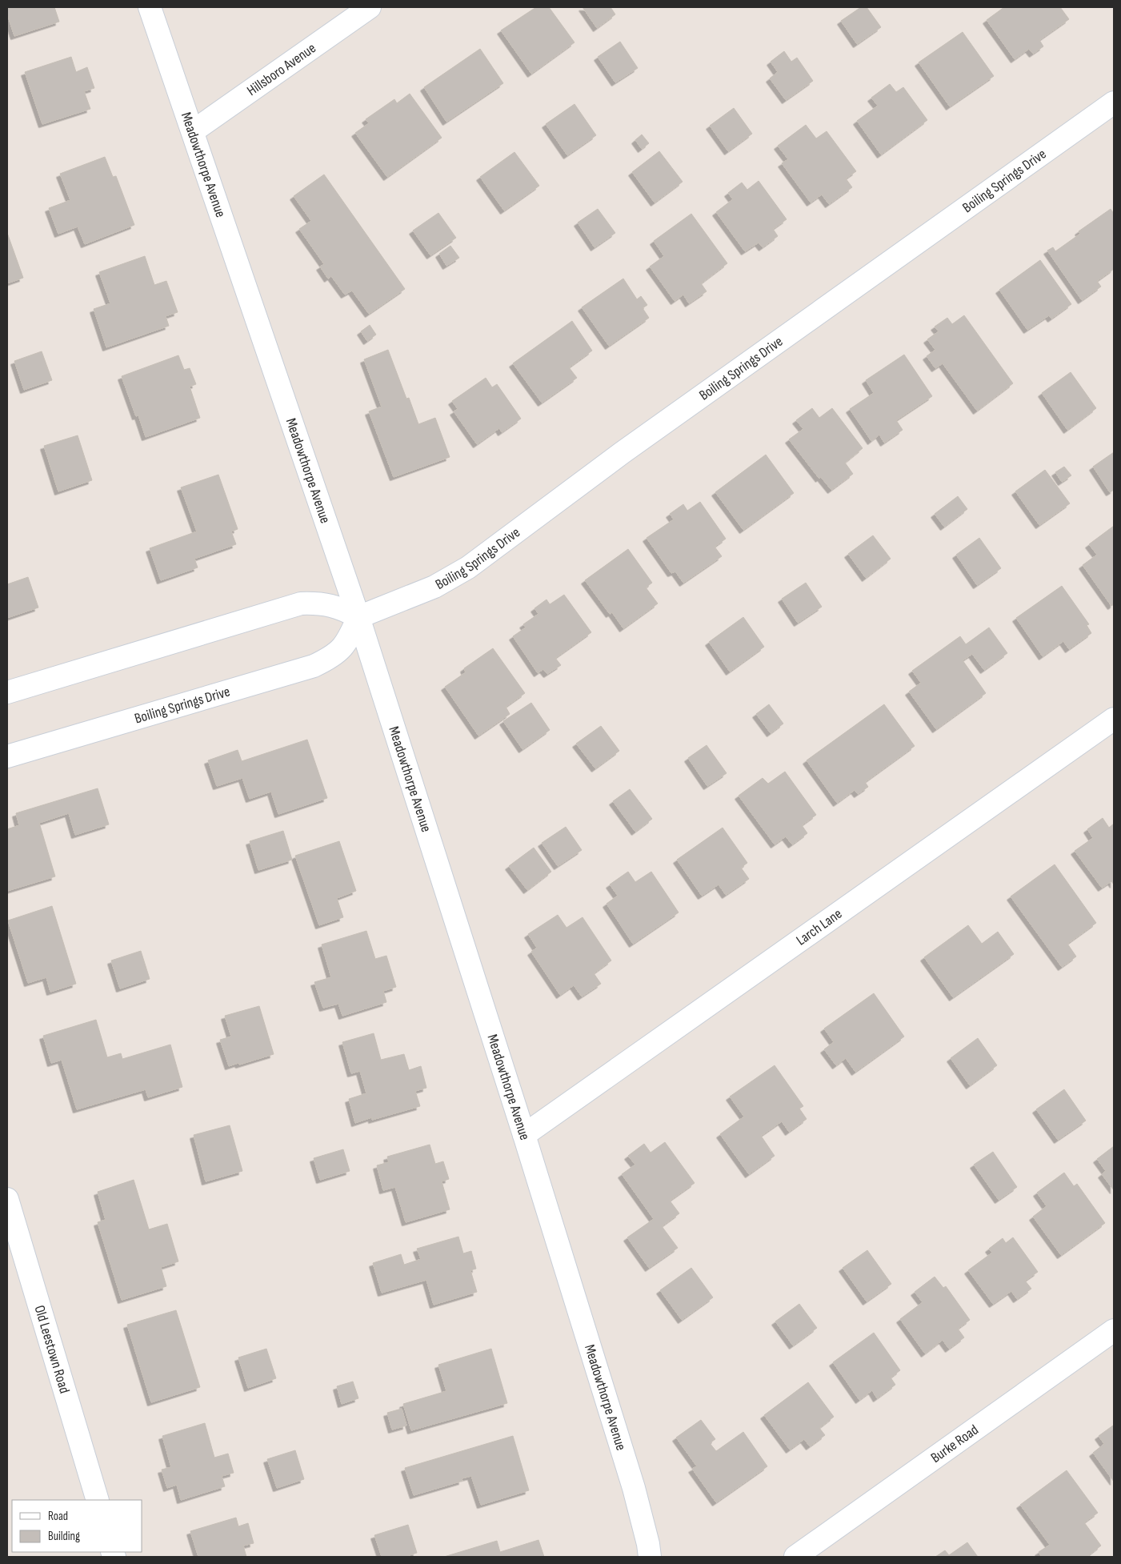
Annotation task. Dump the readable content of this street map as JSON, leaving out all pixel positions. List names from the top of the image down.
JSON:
{
  "streets": {
    "street": [
      "Hillsboro Avenue",
      "Meadowthorpe Avenue",
      "Boiling Springs Drive",
      "Larch Lane",
      "Old Leestown Road",
      "Burke Road"
    ]
  },
  "crossings": [
    ["Hillsboro Avenue", "Meadowthorpe Avenue"],
    ["Meadowthorpe Avenue", "Boiling Springs Drive"],
    ["Meadowthorpe Avenue", "Larch Lane"]
  ],
  "legend": ["Road", "Building"]
}
